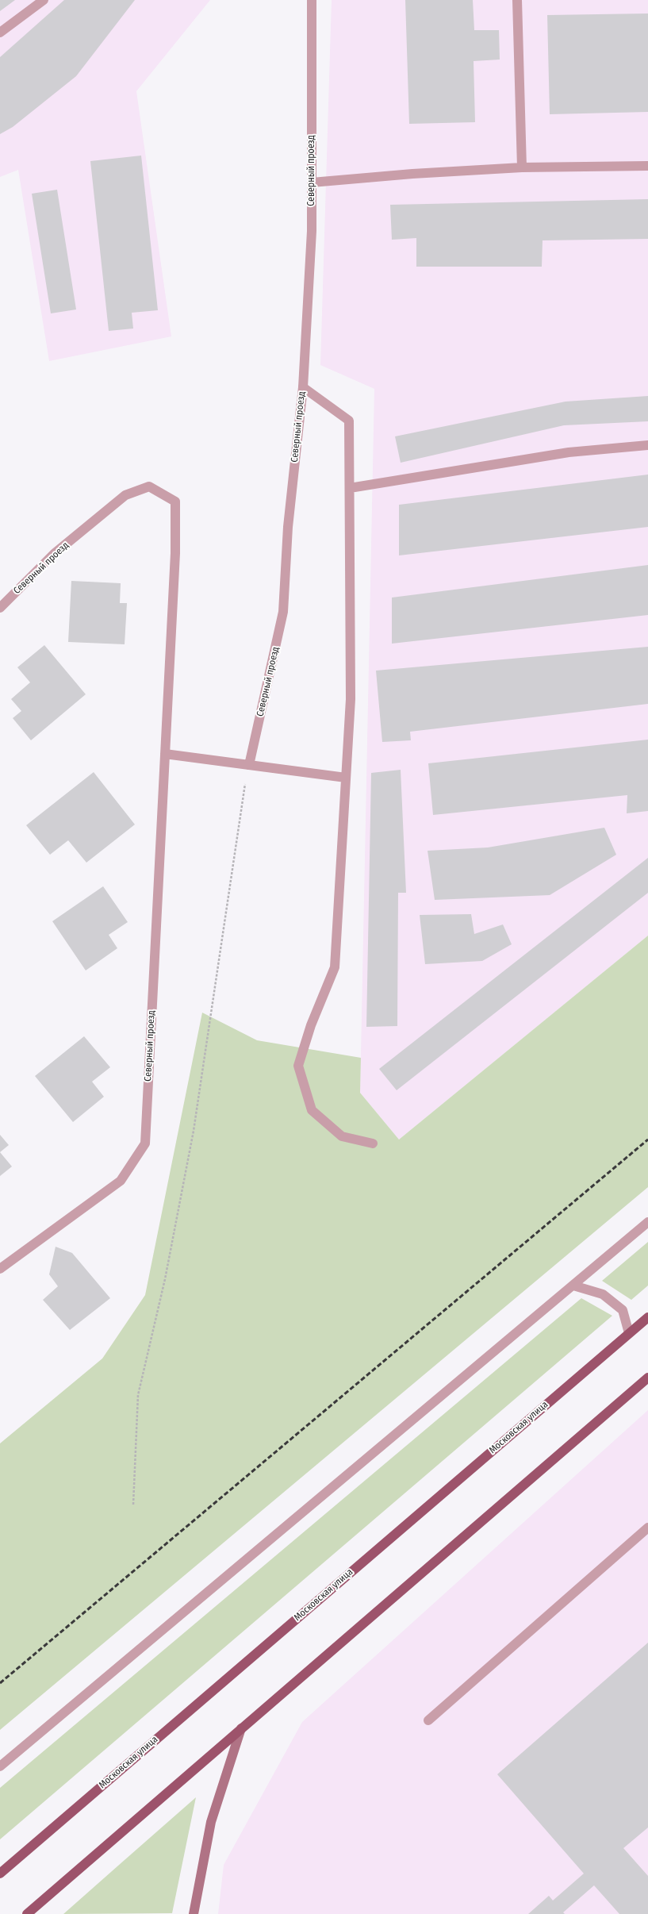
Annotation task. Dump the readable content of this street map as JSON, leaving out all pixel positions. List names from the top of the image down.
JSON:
{
  "streets": {
    "main road": ["Московская улица"],
    "street": ["Северный проезд"]
  }
}
